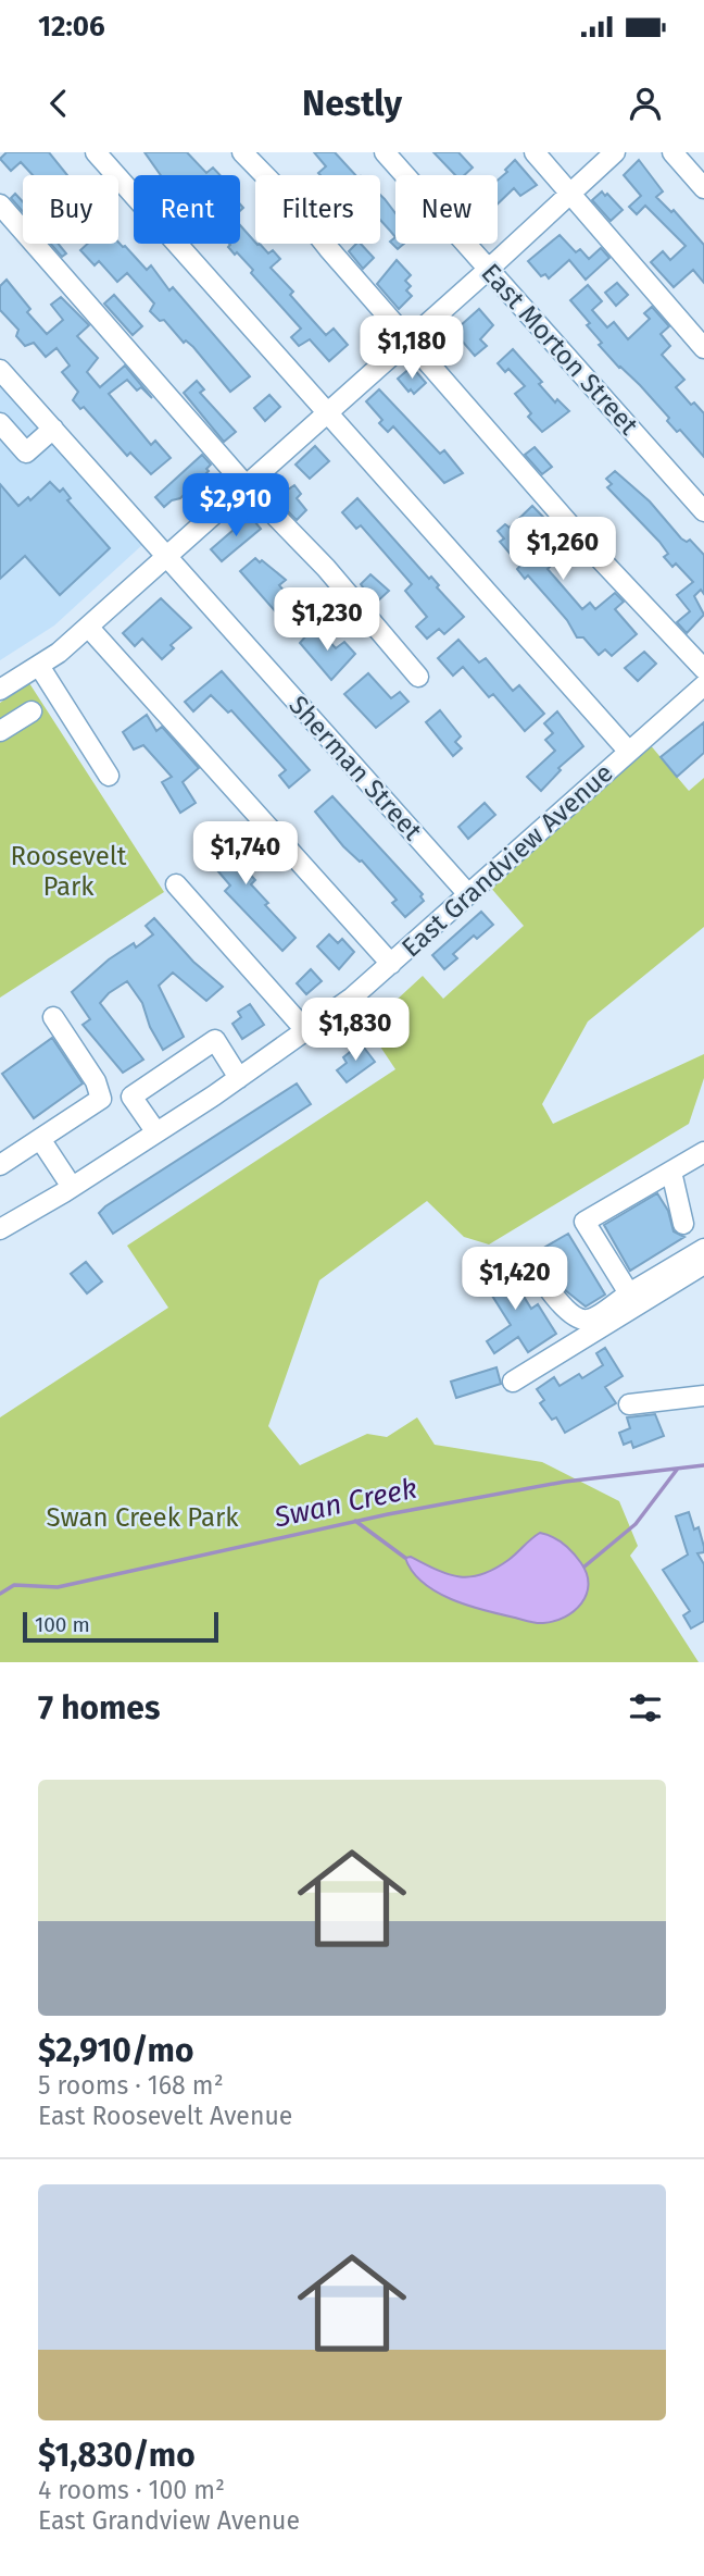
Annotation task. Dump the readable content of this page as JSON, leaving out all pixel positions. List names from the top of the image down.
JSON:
{
  "streets": {
    "street": ["East Morton Street", "Sherman Street", "East Grandview Avenue"]
  },
  "crossings": [
    ["Sherman Street", "East Grandview Avenue"]
  ],
  "water": ["Swan Creek"],
  "parks": ["Roosevelt Park", "Swan Creek Park"],
  "scale_bar": "100 m",
  "page": {
    "status": "12:06",
    "header": "Nestly",
    "chip": [
      "Buy",
      "Rent",
      "Filters",
      "New"
    ],
    "price": [
      "$1,180",
      "$2,910",
      "$1,260",
      "$1,230",
      "$1,740",
      "$1,830",
      "$1,420"
    ],
    "scale": "100 m",
    "heading": "7 homes",
    "list": [
      {
        "name": "$2,910/mo",
        "note": "5 rooms · 168 m² · East Roosevelt Avenue"
      },
      {
        "name": "$1,830/mo",
        "note": "4 rooms · 100 m² · East Grandview Avenue"
      }
    ]
  }
}
